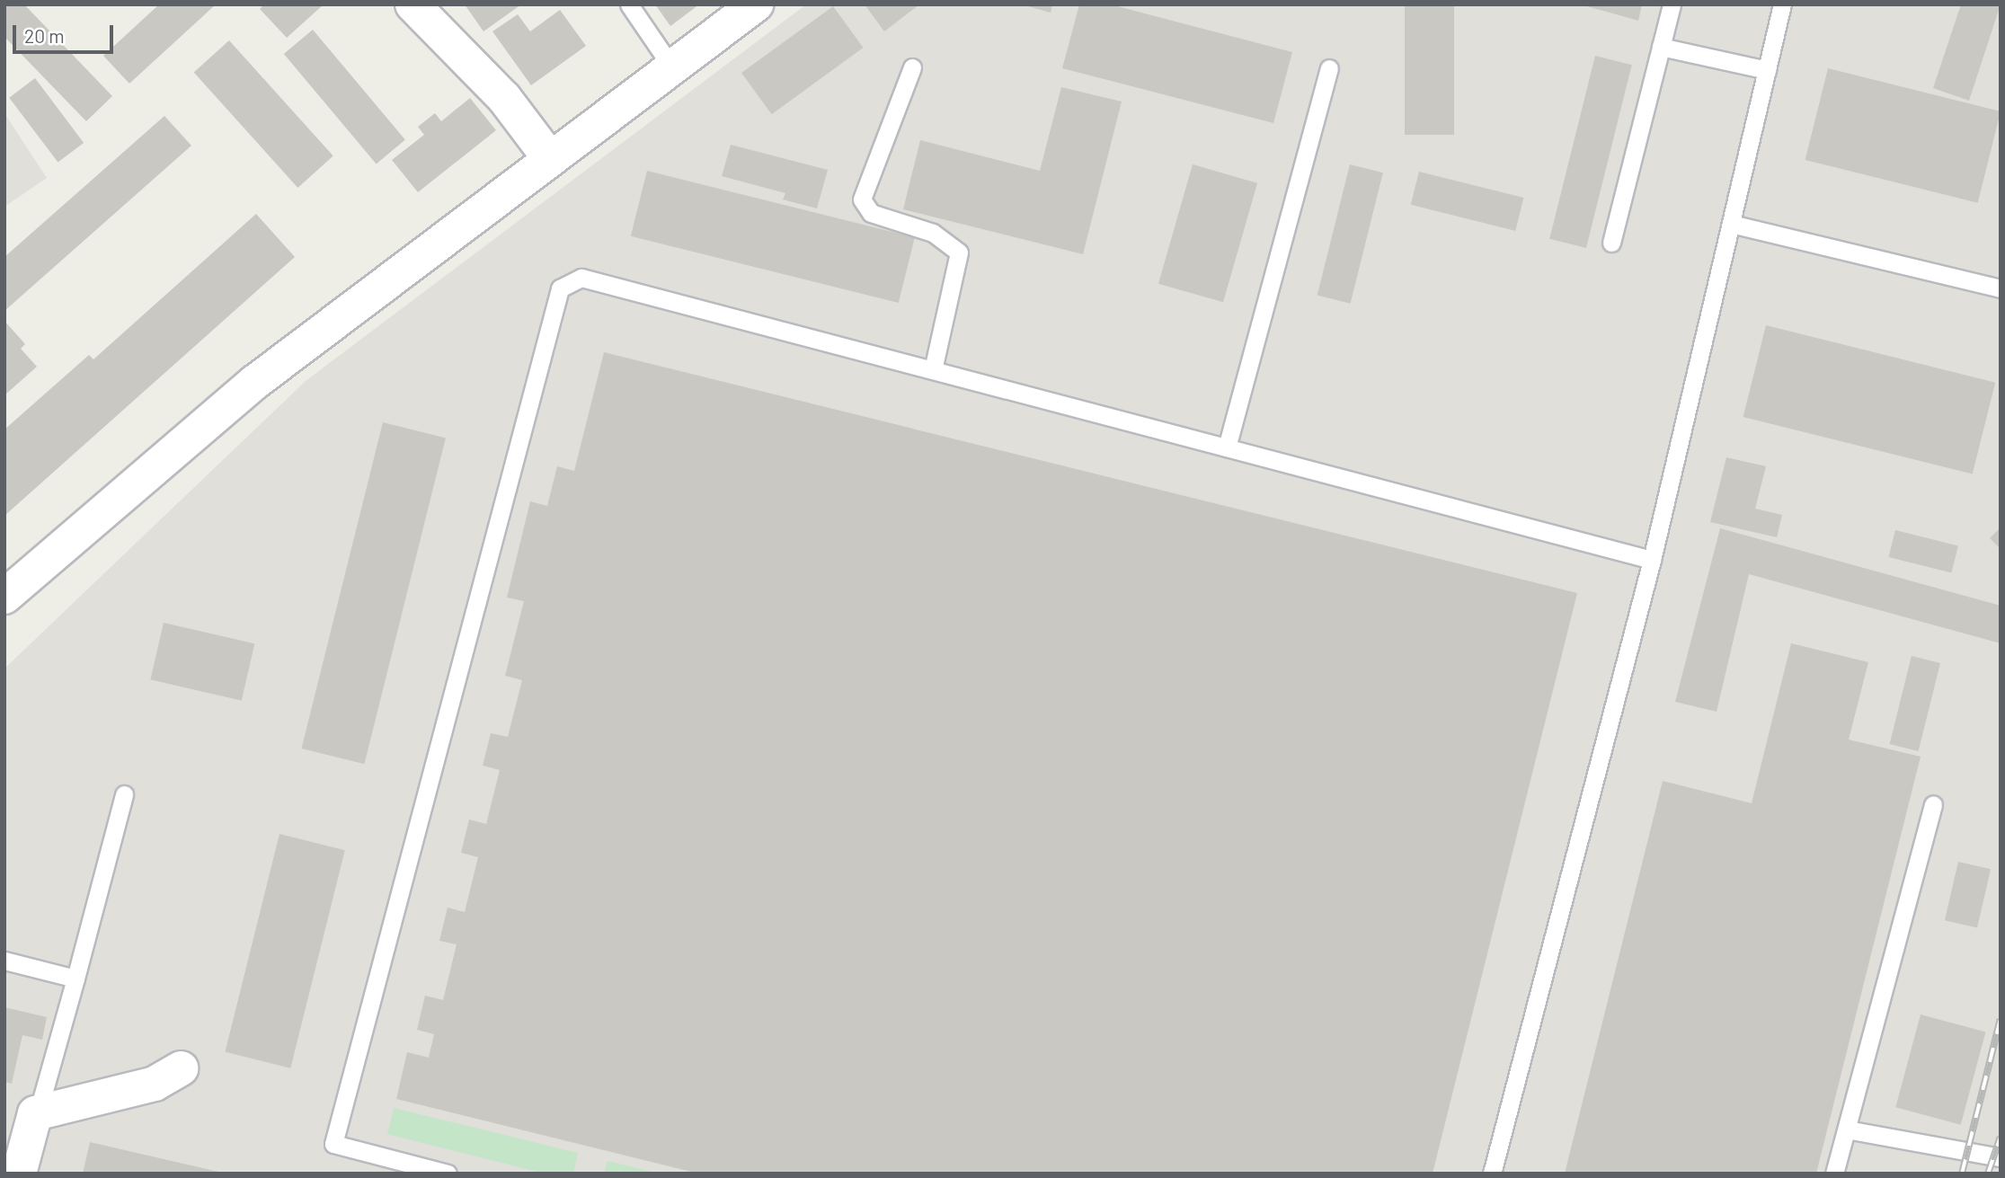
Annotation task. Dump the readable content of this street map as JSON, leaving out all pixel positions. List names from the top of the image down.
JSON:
{
  "scale_bar": "20 m"
}
